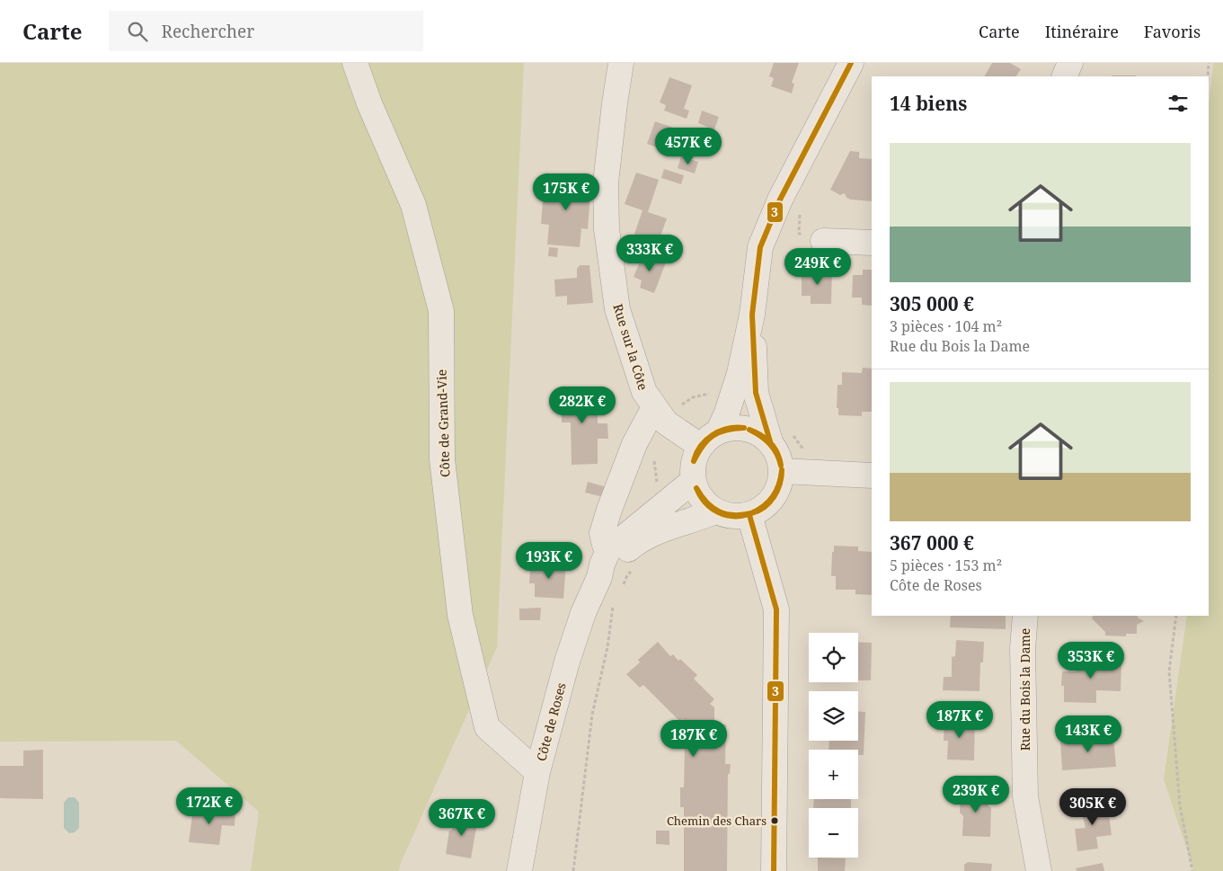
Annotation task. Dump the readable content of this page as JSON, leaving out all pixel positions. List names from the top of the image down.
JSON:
{
  "streets": {
    "street": [
      "Rue sur la Côte",
      "Côte de Grand-Vie",
      "Rue du Bois la Dame",
      "Côte de Roses"
    ]
  },
  "crossings": [
    ["Rue sur la Côte", "Côte de Roses"],
    ["Côte de Grand-Vie", "Côte de Roses"]
  ],
  "places": ["Chemin des Chars"],
  "lines": ["transit line 3"],
  "page": {
    "header": "Carte",
    "search": "Rechercher",
    "nav": ["Carte", "Itinéraire", "Favoris"],
    "heading": "14 biens",
    "price": [
      "457K €",
      "175K €",
      "333K €",
      "249K €",
      "282K €",
      "193K €",
      "353K €",
      "187K €",
      "143K €",
      "187K €",
      "239K €",
      "172K €",
      "305K €",
      "367K €"
    ],
    "list": [
      {
        "name": "305 000 €",
        "note": "3 pièces · 104 m² · Rue du Bois la Dame"
      },
      {
        "name": "367 000 €",
        "note": "5 pièces · 153 m² · Côte de Roses"
      }
    ],
    "map_buttons": ["+", "−"]
  }
}
